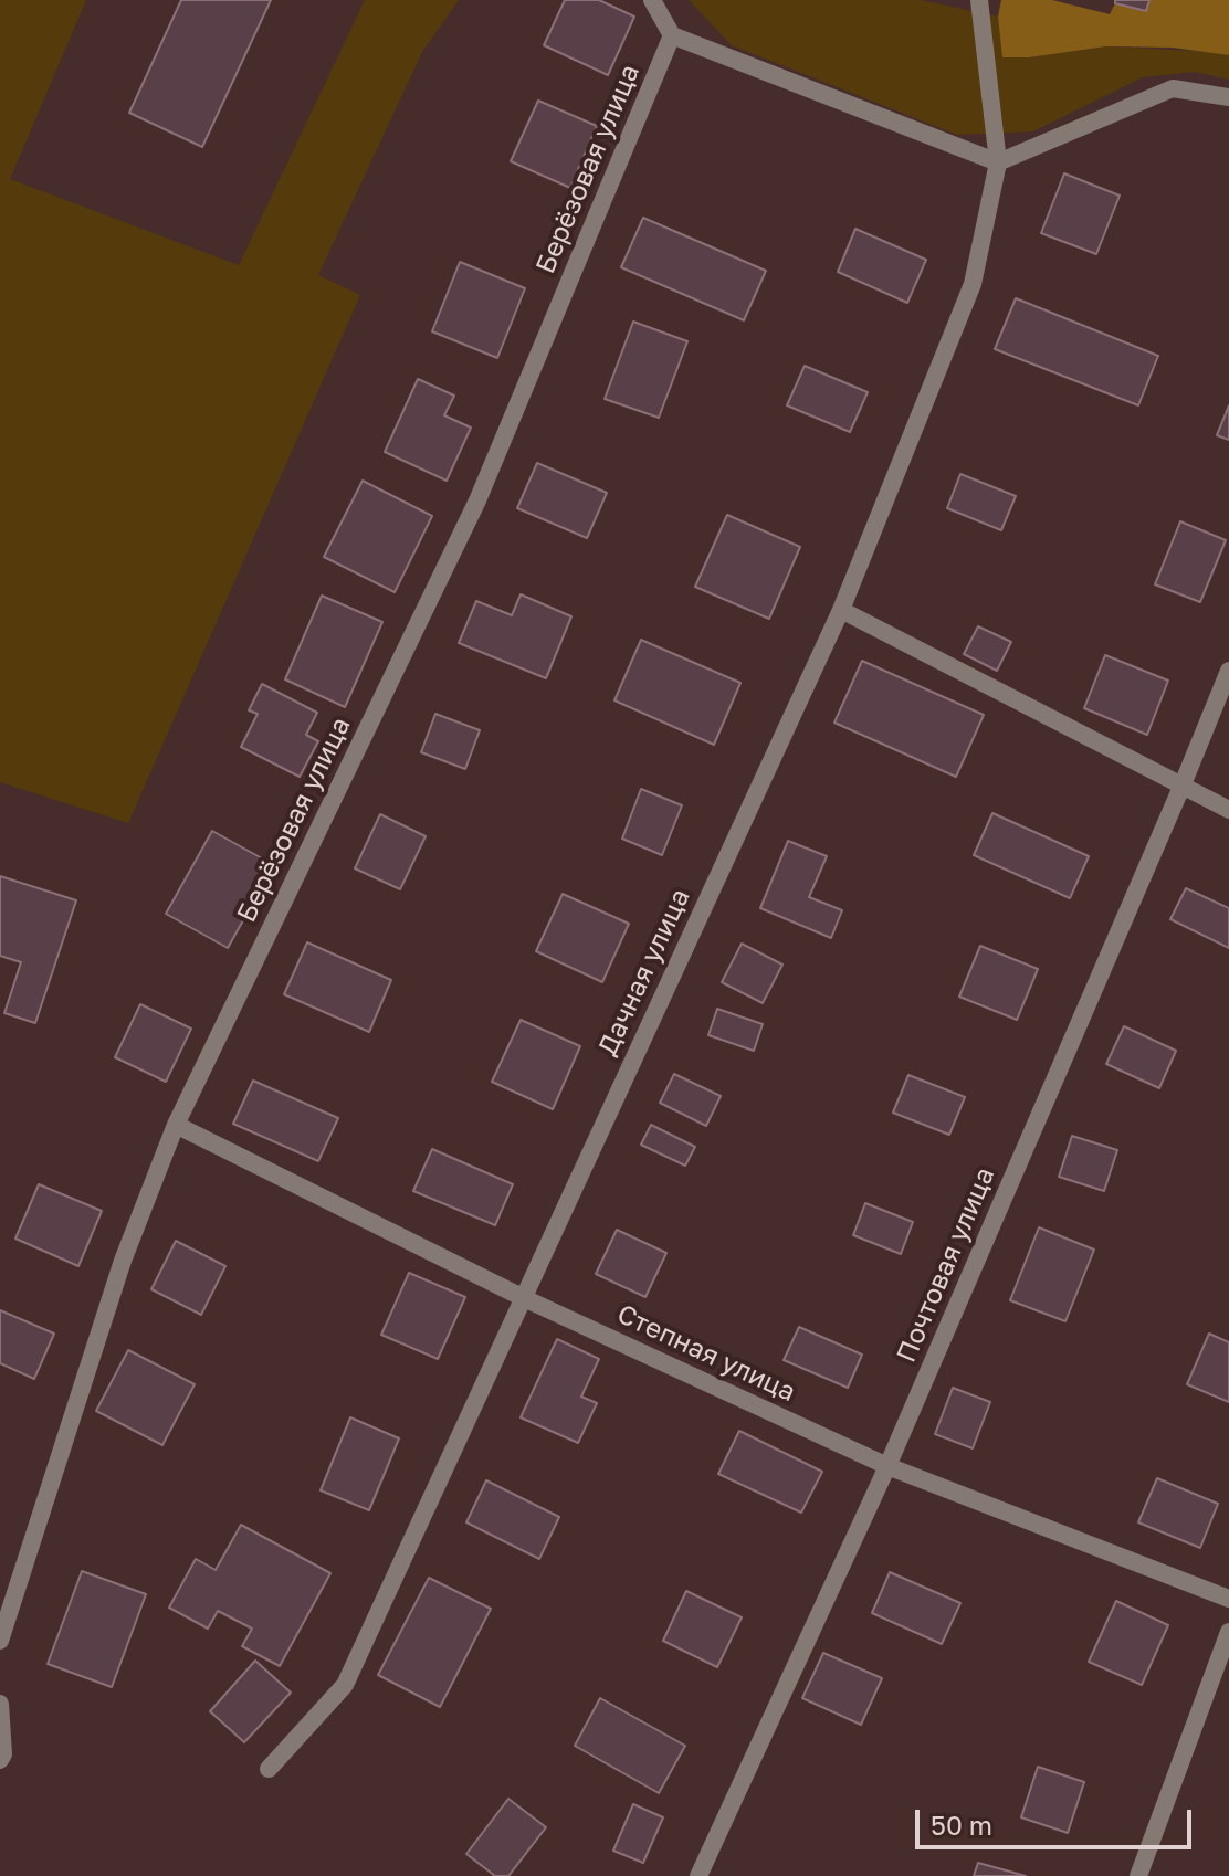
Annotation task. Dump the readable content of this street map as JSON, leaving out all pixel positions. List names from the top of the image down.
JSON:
{
  "streets": {
    "street": [
      "Берёзовая улица",
      "Дачная улица",
      "Почтовая улица",
      "Степная улица"
    ]
  },
  "crossings": [
    ["Берёзовая улица", "Степная улица"],
    ["Дачная улица", "Степная улица"],
    ["Почтовая улица", "Степная улица"]
  ],
  "scale_bar": "50 m"
}
